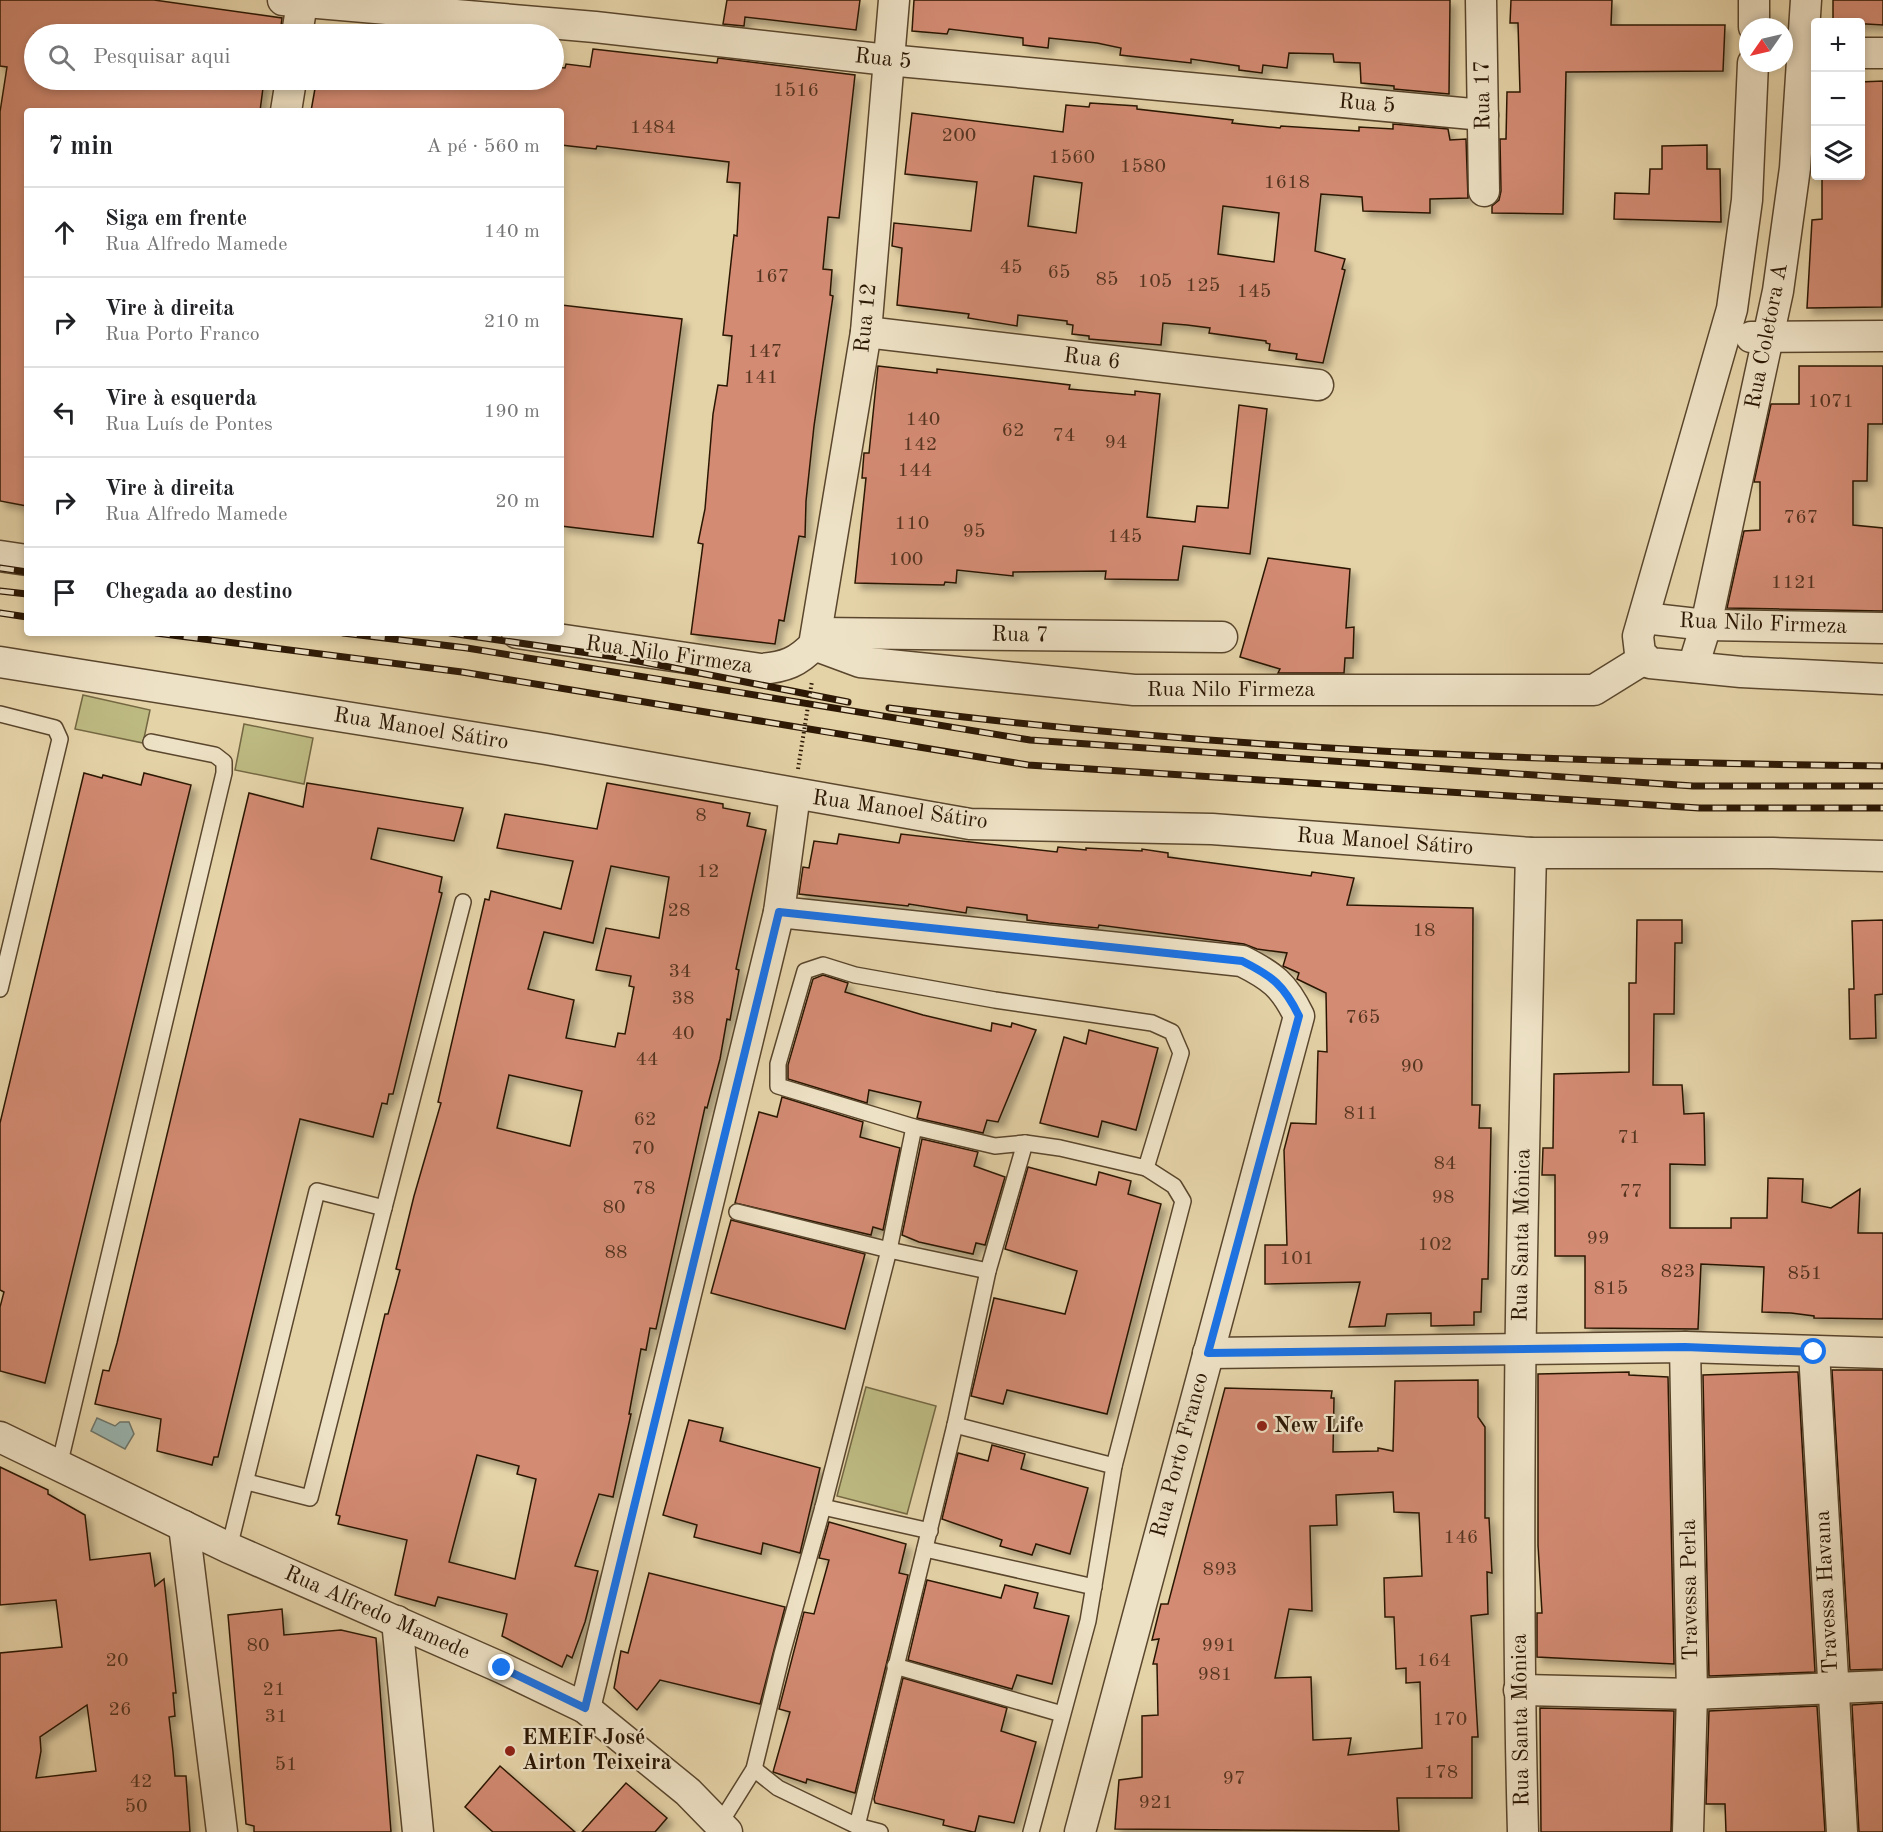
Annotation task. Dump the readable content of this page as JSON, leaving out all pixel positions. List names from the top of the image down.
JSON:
{
  "streets": {
    "street": [
      "Rua 5",
      "Rua 17",
      "Rua 12",
      "Rua Coletora A",
      "Rua 6",
      "Rua Nilo Firmeza",
      "Rua 7",
      "Rua Manoel Sátiro",
      "Rua Santa Mônica",
      "Rua Porto Franco",
      "Travessa Perla",
      "Travessa Havana",
      "Rua Alfredo Mamede"
    ]
  },
  "crossings": [
    ["Rua 5", "Rua 17"],
    ["Rua 5", "Rua 12"],
    ["Rua 12", "Rua 6"],
    ["Rua 12", "Rua Nilo Firmeza"],
    ["Rua 12", "Rua 7"],
    ["Rua Coletora A", "Rua Nilo Firmeza"],
    ["Rua Nilo Firmeza", "Rua 7"],
    ["Rua Manoel Sátiro", "Rua Santa Mônica"]
  ],
  "places": ["New Life", "EMEIF José Airton Teixeira"],
  "house_numbers": [
    "1516",
    "1484",
    "200",
    "1560",
    "1580",
    "1618",
    "45",
    "65",
    "167",
    "85",
    "105",
    "125",
    "145",
    "147",
    "141",
    "1071",
    "140",
    "62",
    "74",
    "94",
    "142",
    "144",
    "767",
    "110",
    "95",
    "145",
    "100",
    "1121",
    "8",
    "12",
    "28",
    "18",
    "34",
    "38",
    "765",
    "40",
    "44",
    "90",
    "811",
    "62",
    "71",
    "70",
    "84",
    "78",
    "77",
    "98",
    "80",
    "99",
    "102",
    "88",
    "101",
    "823",
    "851",
    "815",
    "146",
    "893",
    "80",
    "991",
    "20",
    "164",
    "981",
    "21",
    "26",
    "31",
    "170",
    "51",
    "178",
    "97",
    "42",
    "921",
    "50"
  ],
  "north": "bottom left",
  "page": {
    "map_buttons": ["+", "−"],
    "search": "Pesquisar aqui",
    "heading": ["7 min", "A pé · 560 m"],
    "list": [
      ["Siga em frente", "Rua Alfredo Mamede", "140 m"],
      ["Vire à direita", "Rua Porto Franco", "210 m"],
      ["Vire à esquerda", "Rua Luís de Pontes", "190 m"],
      ["Vire à direita", "Rua Alfredo Mamede", "20 m"],
      "Chegada ao destino"
    ]
  }
}
